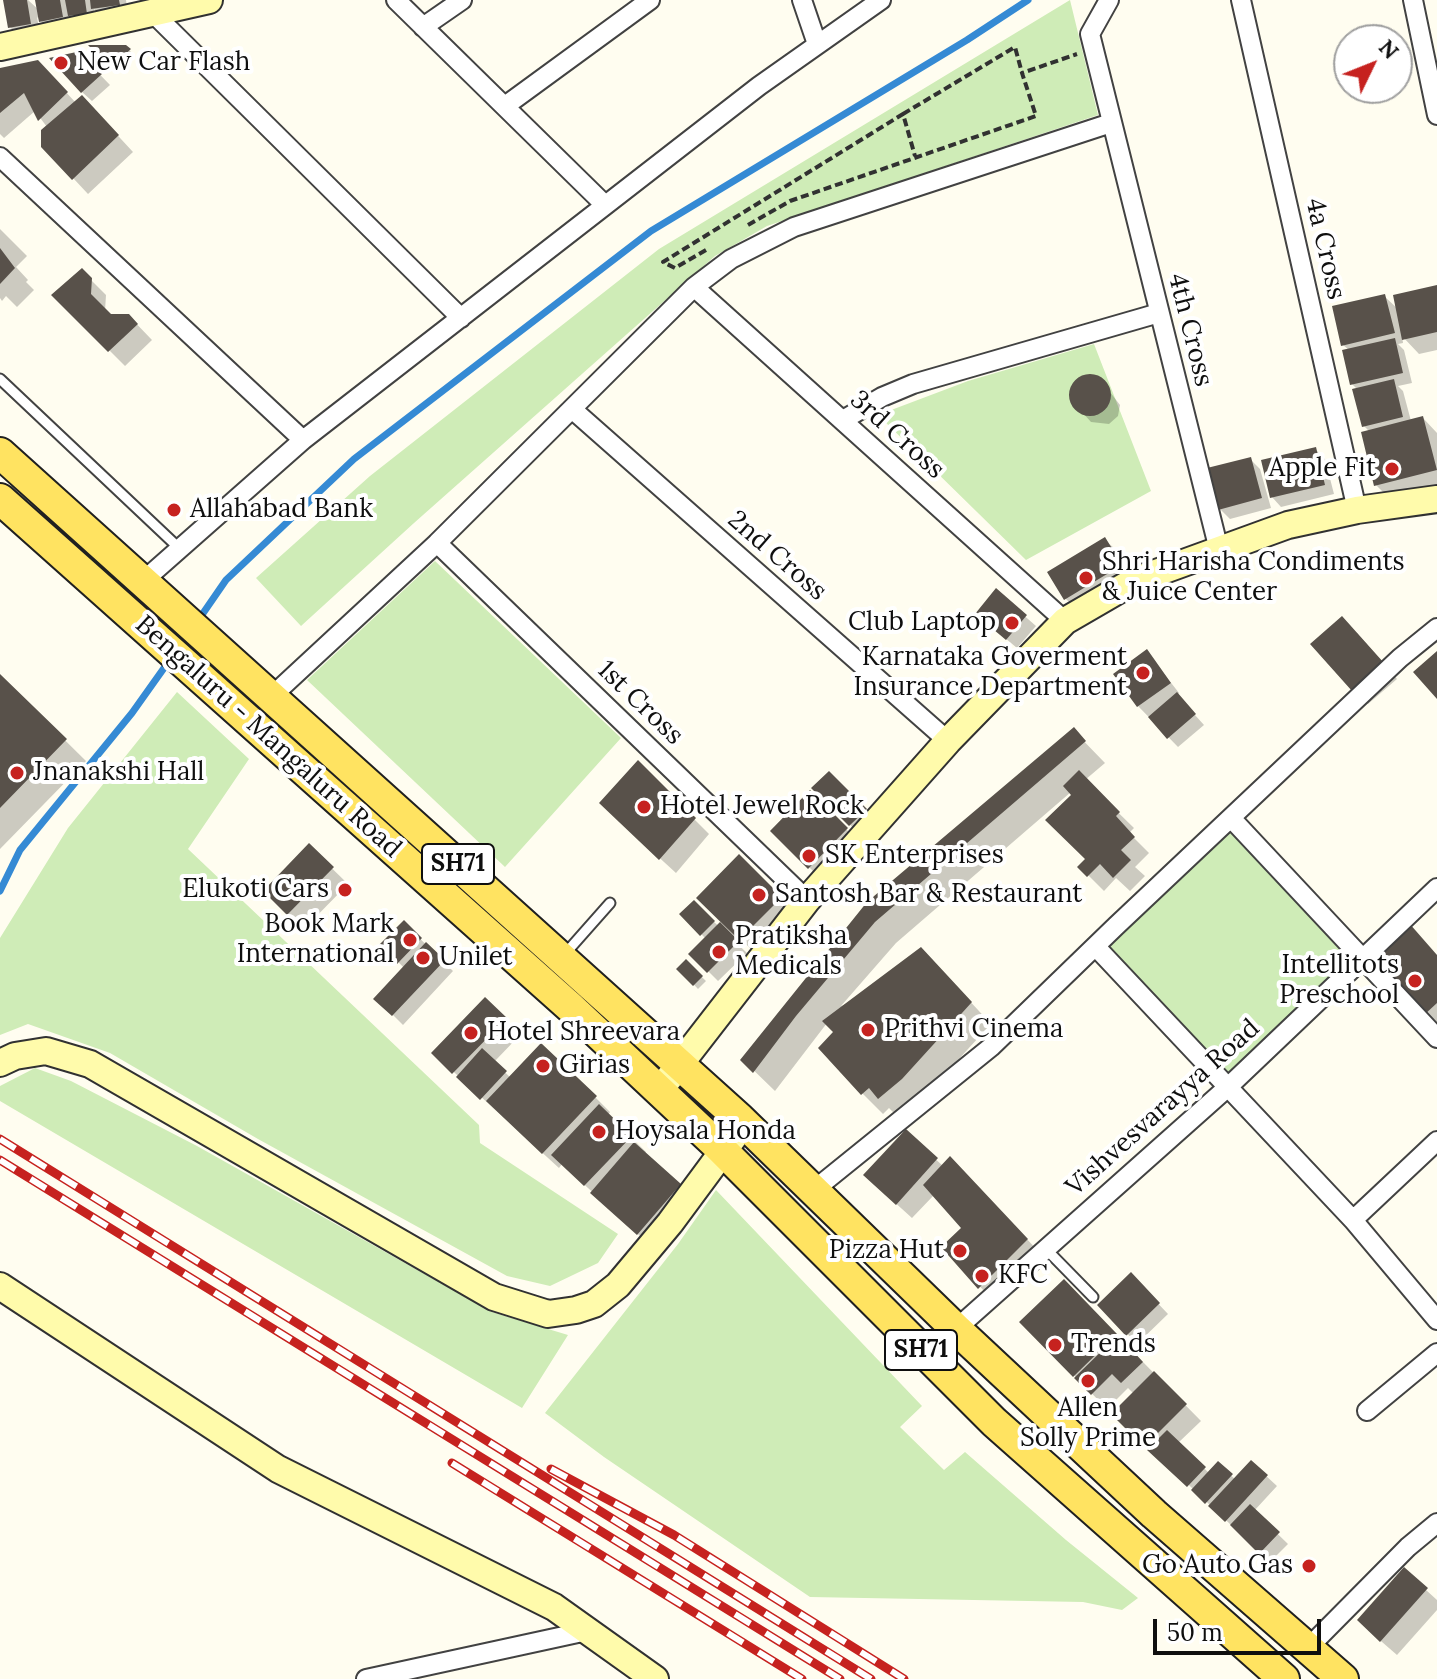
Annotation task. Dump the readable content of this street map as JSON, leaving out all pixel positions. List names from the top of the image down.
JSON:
{
  "streets": {
    "main road": ["Bengaluru - Mangaluru Road", "SH71"],
    "street": [
      "4a Cross",
      "4th Cross",
      "3rd Cross",
      "2nd Cross",
      "1st Cross",
      "Vishvesvarayya Road"
    ]
  },
  "crossings": [
    ["Bengaluru - Mangaluru Road", "SH71"],
    ["SH71", "Vishvesvarayya Road"]
  ],
  "places": [
    "New Car Flash",
    "Apple Fit",
    "Allahabad Bank",
    "Shri Harisha Condiments & Juice Center",
    "Club Laptop",
    "Karnataka Goverment Insurance Department",
    "Jnanakshi Hall",
    "Hotel Jewel Rock",
    "SK Enterprises",
    "Elukoti Cars",
    "Santosh Bar & Restaurant",
    "Book Mark International",
    "Pratiksha Medicals",
    "Unilet",
    "Intellitots Preschool",
    "Prithvi Cinema",
    "Hotel Shreevara",
    "Girias",
    "Hoysala Honda",
    "Pizza Hut",
    "KFC",
    "Trends",
    "Allen Solly Prime",
    "Go Auto Gas"
  ],
  "scale_bar": "50 m",
  "north": "top right"
}
